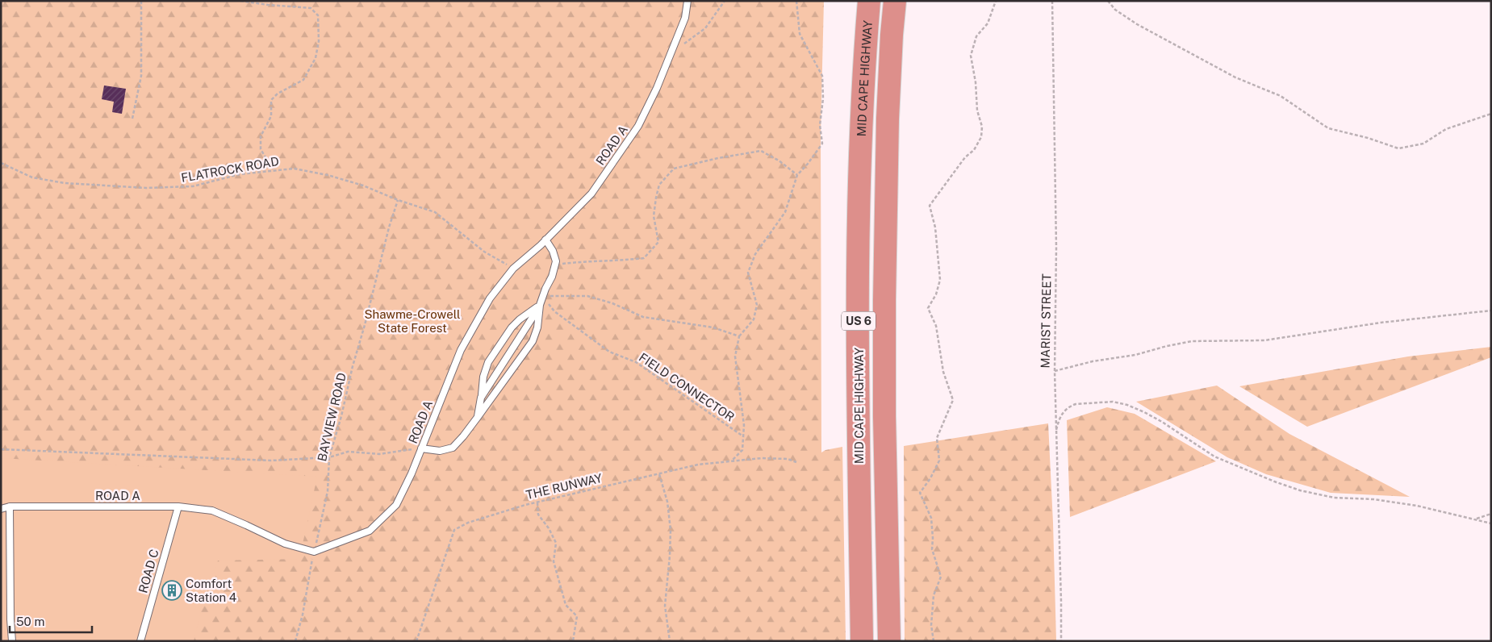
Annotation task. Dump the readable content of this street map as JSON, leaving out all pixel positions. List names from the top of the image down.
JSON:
{
  "streets": {
    "highway": ["MID CAPE HIGHWAY", "US 6"],
    "lane": ["ROAD A", "ROAD C"],
    "path": [
      "FLATROCK ROAD",
      "MARIST STREET",
      "FIELD CONNECTOR",
      "BAYVIEW ROAD",
      "THE RUNWAY"
    ]
  },
  "crossings": [
    ["ROAD A", "FLATROCK ROAD"],
    ["ROAD A", "BAYVIEW ROAD"],
    ["ROAD A", "ROAD C"],
    ["FLATROCK ROAD", "BAYVIEW ROAD"]
  ],
  "parks": ["Shawme-Crowell State Forest"],
  "places": {
    "building": ["Comfort Station 4"]
  },
  "scale_bar": "50 m"
}
